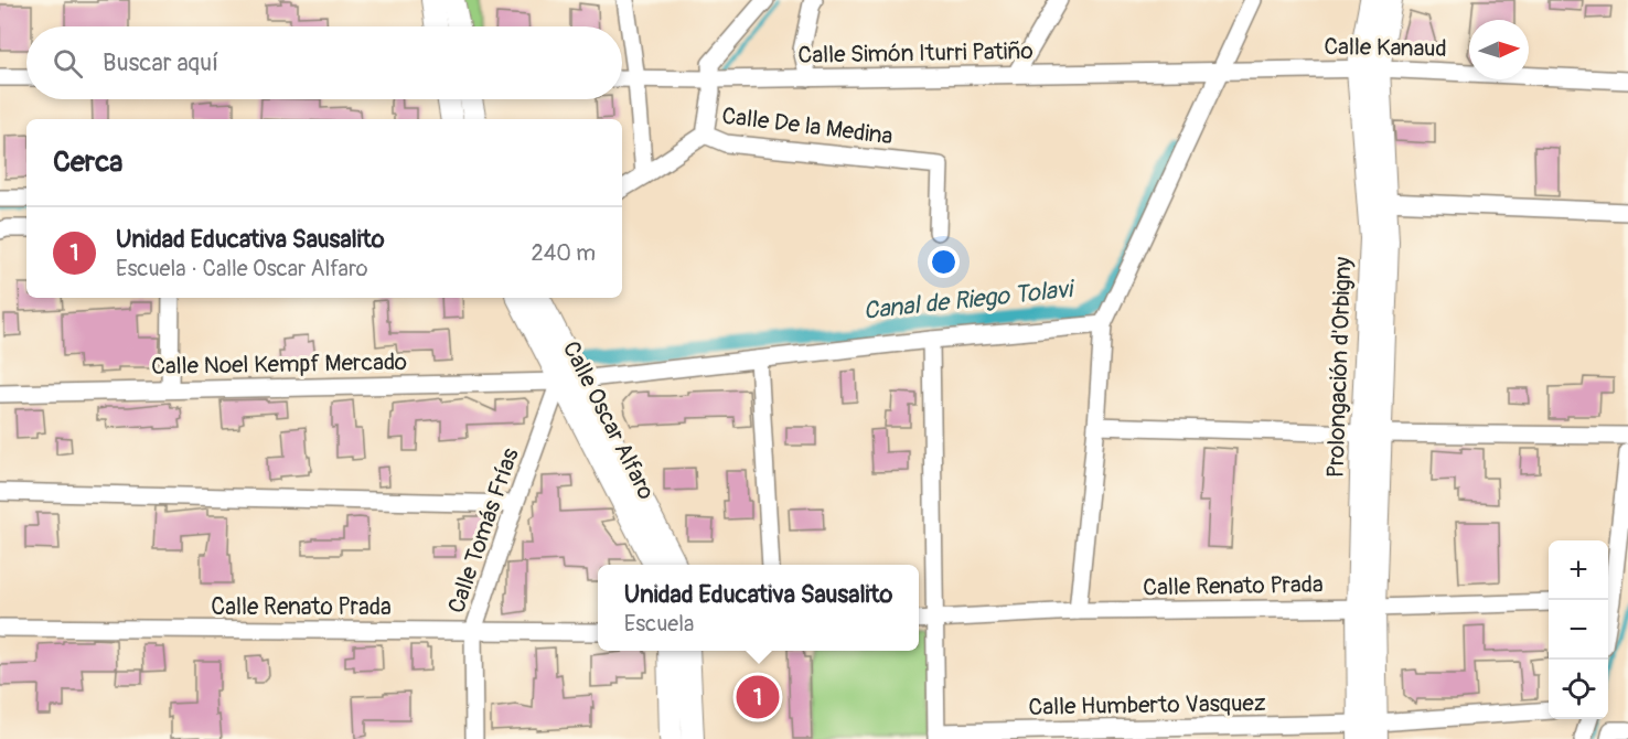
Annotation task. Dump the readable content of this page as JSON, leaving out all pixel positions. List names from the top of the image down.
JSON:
{
  "streets": {
    "main road": ["Prolongación d'Orbigny", "Calle Oscar Alfaro"],
    "street": [
      "Calle Kanaud",
      "Calle Simón Iturri Patiño",
      "Calle De la Medina",
      "Calle Noel Kempf Mercado",
      "Calle Tomás Frías",
      "Calle Renato Prada",
      "Calle Humberto Vasquez"
    ]
  },
  "crossings": [
    ["Calle Kanaud", "Calle Simón Iturri Patiño"],
    ["Calle Kanaud", "Prolongación d'Orbigny"],
    ["Calle Noel Kempf Mercado", "Calle Oscar Alfaro"],
    ["Calle Noel Kempf Mercado", "Calle Tomás Frías"],
    ["Prolongación d'Orbigny", "Calle Renato Prada"],
    ["Prolongación d'Orbigny", "Calle Humberto Vasquez"],
    ["Calle Oscar Alfaro", "Calle Tomás Frías"],
    ["Calle Tomás Frías", "Calle Renato Prada"]
  ],
  "water": ["Canal de Riego Tolavi"],
  "north": "right",
  "page": {
    "search": "Buscar aquí",
    "heading": "Cerca",
    "list": [
      {
        "mark": "1",
        "name": "Unidad Educativa Sausalito",
        "note": "Escuela · Calle Oscar Alfaro",
        "value": "240 m"
      }
    ],
    "map_buttons": ["+", "−"],
    "popup": ["Unidad Educativa Sausalito", "Escuela"],
    "pins": "1"
  }
}
